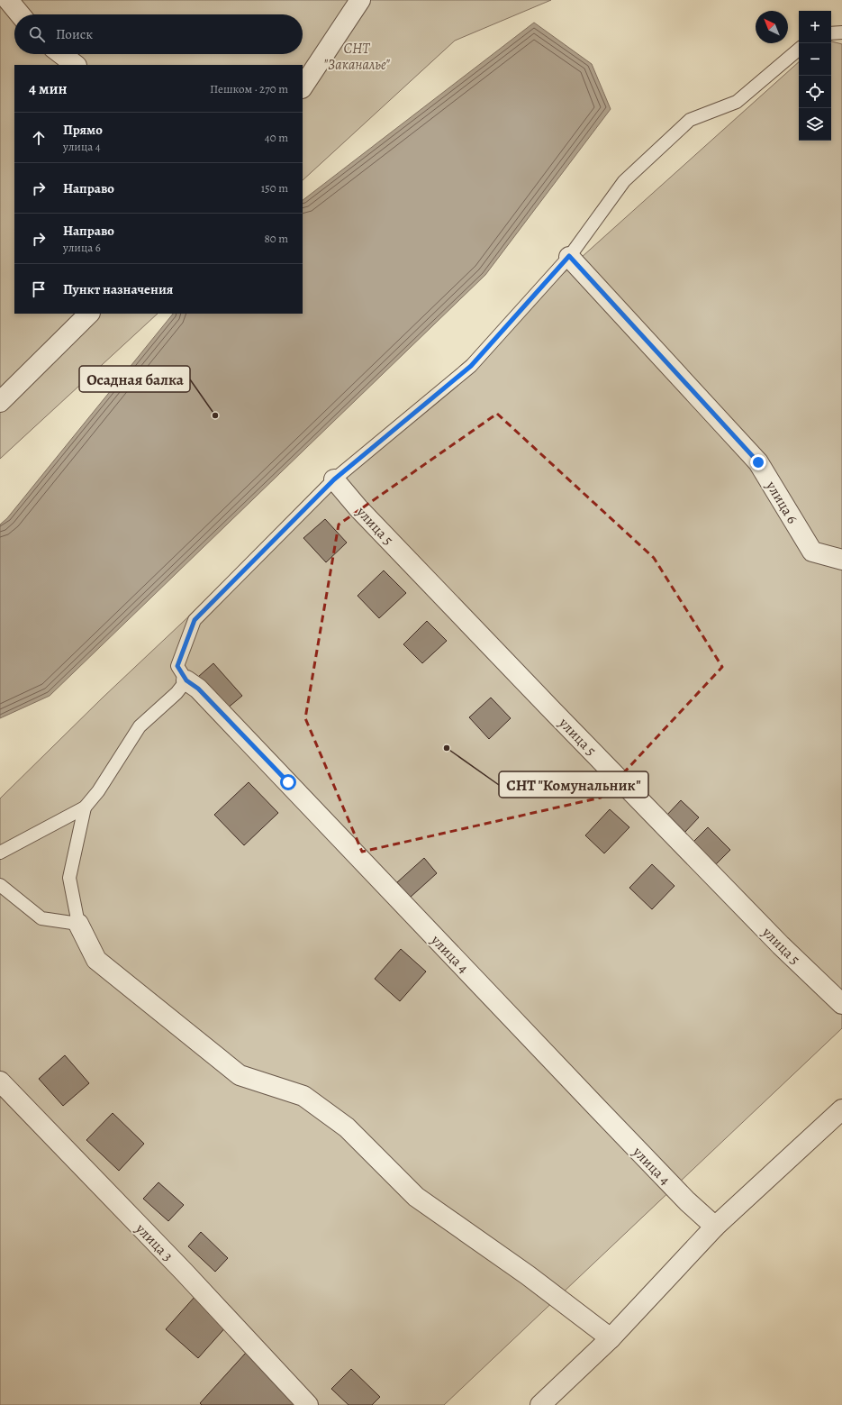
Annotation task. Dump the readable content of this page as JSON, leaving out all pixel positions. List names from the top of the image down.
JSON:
{
  "streets": {
    "street": [
      "улица 6",
      "улица 5",
      "улица 4",
      "улица 3"
    ]
  },
  "parks": ["СНТ \"Заканалье\""],
  "places": ["Осадная балка", "СНТ \"Комунальник\""],
  "north": "top left",
  "page": {
    "map_buttons": ["+", "−"],
    "search": "Поиск",
    "heading": ["4 мин", "Пешком · 270 m"],
    "list": [
      ["Прямо", "улица 4", "40 m"],
      ["Направо", "150 m"],
      ["Направо", "улица 6", "80 m"],
      "Пункт назначения"
    ]
  }
}
